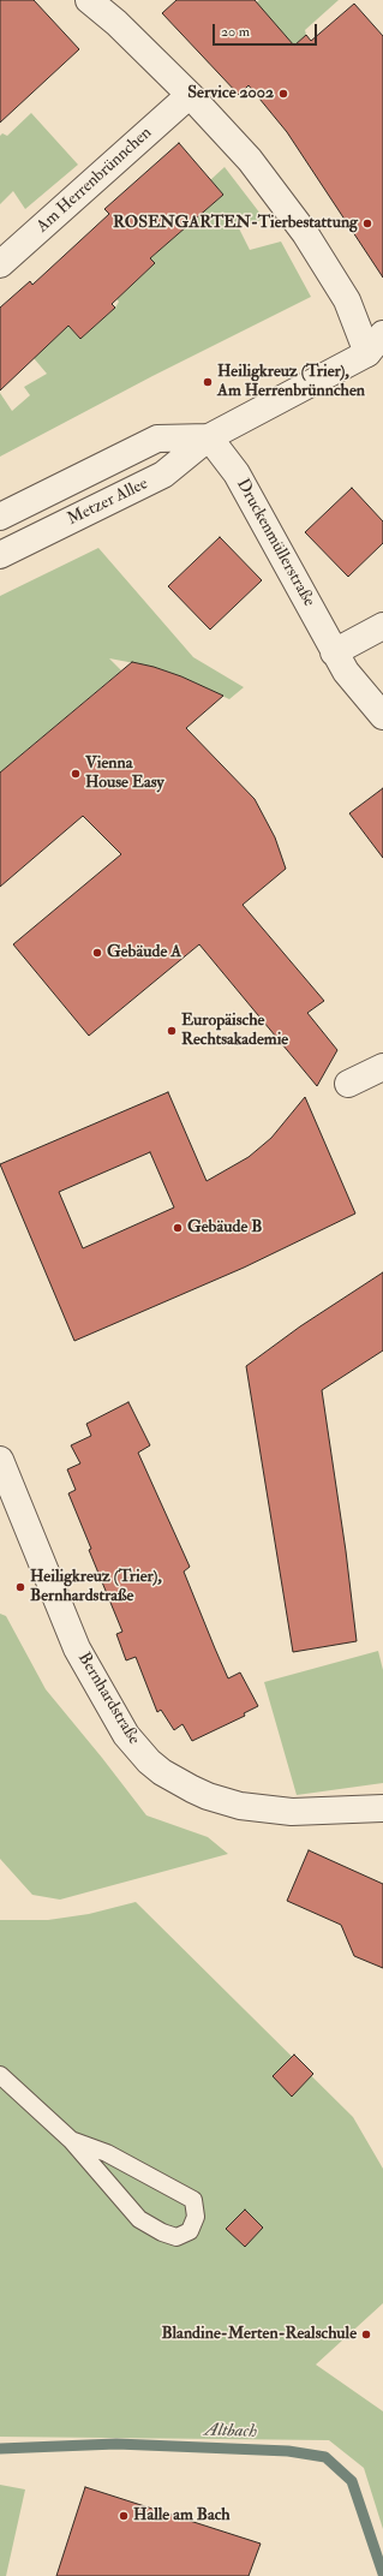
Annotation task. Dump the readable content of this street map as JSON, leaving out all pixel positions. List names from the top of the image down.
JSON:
{
  "streets": {
    "street": [
      "Am Herrenbrünnchen",
      "Metzer Allee",
      "Druckenmüllerstraße",
      "Bernhardstraße"
    ]
  },
  "crossings": [
    ["Metzer Allee", "Druckenmüllerstraße"]
  ],
  "water": ["Altbach"],
  "places": [
    "Service 2002",
    "ROSENGARTEN-Tierbestattung",
    "Heiligkreuz (Trier), Am Herrenbrünnchen",
    "Vienna House Easy",
    "Gebäude A",
    "Europäische Rechtsakademie",
    "Gebäude B",
    "Heiligkreuz (Trier), Bernhardstraße",
    "Blandine-Merten-Realschule",
    "Halle am Bach"
  ],
  "scale_bar": "20 m"
}
